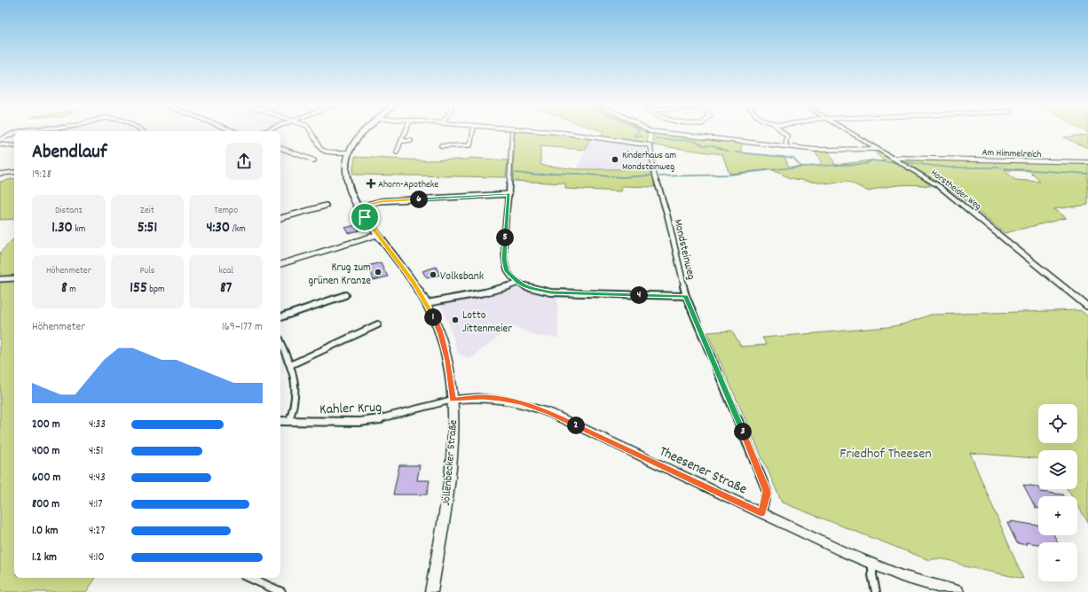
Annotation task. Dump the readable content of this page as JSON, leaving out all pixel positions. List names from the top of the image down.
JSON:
{
  "streets": {
    "main road": ["Jöllenbecker Straße"],
    "street": [
      "Am Himmelreich",
      "Horstheider Weg",
      "Mondsteinweg",
      "Kahler Krug",
      "Theesener Straße"
    ]
  },
  "crossings": [
    ["Am Himmelreich", "Horstheider Weg"],
    ["Mondsteinweg", "Theesener Straße"],
    ["Kahler Krug", "Jöllenbecker Straße"],
    ["Kahler Krug", "Theesener Straße"],
    ["Jöllenbecker Straße", "Theesener Straße"]
  ],
  "parks": ["Friedhof Theesen"],
  "places": {
    "other": [
      "Kinderhaus am Mondsteinweg",
      "Krug zum grünen Kranze",
      "Volksbank",
      "Lotto Jittenmeier"
    ],
    "health": ["Ahorn-Apotheke"]
  },
  "page": {
    "heading": ["Abendlauf", "19:28"],
    "pins": [
      "6",
      "5",
      "4",
      "1",
      "2",
      "3"
    ],
    "stats": [
      ["Distanz", "1.30 km"],
      ["Zeit", "5:51"],
      ["Tempo", "4:30 /km"],
      ["Höhenmeter", "8 m"],
      ["Puls", "155 bpm"],
      ["kcal", "87"]
    ],
    "chart": ["Höhenmeter", "169–177 m"],
    "map_buttons": ["+", "−"],
    "list": [
      {
        "name": "200 m",
        "note": "4:33"
      },
      {
        "name": "400 m",
        "note": "4:51"
      },
      {
        "name": "600 m",
        "note": "4:43"
      },
      {
        "name": "800 m",
        "note": "4:17"
      },
      {
        "name": "1.0 km",
        "note": "4:27"
      },
      {
        "name": "1.2 km",
        "note": "4:10"
      }
    ]
  }
}
